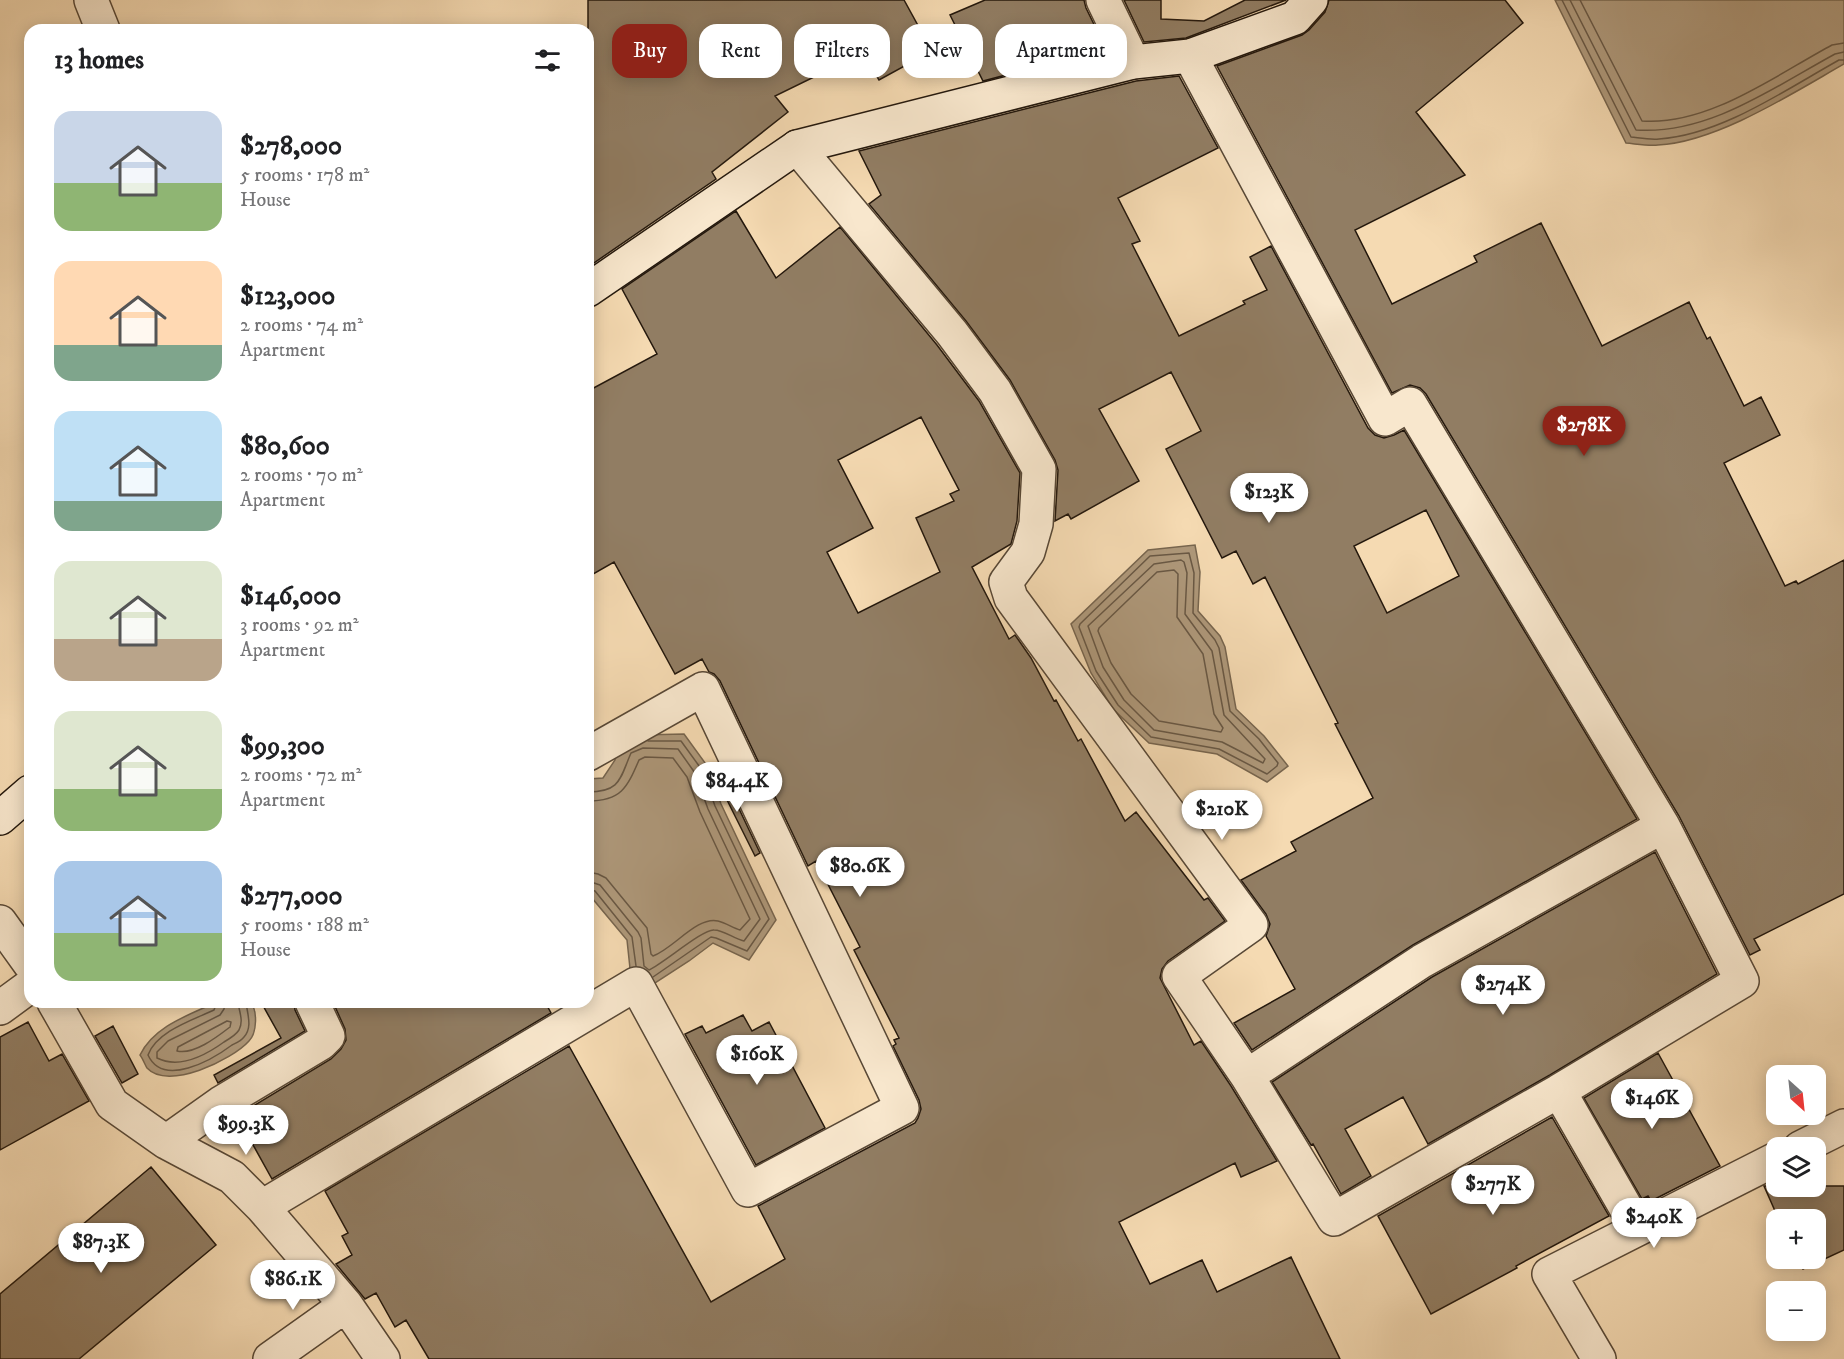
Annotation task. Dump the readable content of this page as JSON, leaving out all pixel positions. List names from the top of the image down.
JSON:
{
  "north": "bottom right",
  "page": {
    "chip": [
      "Buy",
      "Rent",
      "Filters",
      "New",
      "Apartment"
    ],
    "heading": "13 homes",
    "list": [
      {
        "name": "$278,000",
        "note": "5 rooms · 178 m² · House"
      },
      {
        "name": "$123,000",
        "note": "2 rooms · 74 m² · Apartment"
      },
      {
        "name": "$80,600",
        "note": "2 rooms · 70 m² · Apartment"
      },
      {
        "name": "$146,000",
        "note": "3 rooms · 92 m² · Apartment"
      },
      {
        "name": "$99,300",
        "note": "2 rooms · 72 m² · Apartment"
      },
      {
        "name": "$277,000",
        "note": "5 rooms · 188 m² · House"
      }
    ],
    "price": [
      "$278K",
      "$123K",
      "$84.4K",
      "$210K",
      "$80.6K",
      "$274K",
      "$160K",
      "$146K",
      "$99.3K",
      "$277K",
      "$240K",
      "$87.3K",
      "$86.1K"
    ],
    "map_buttons": ["+", "−"]
  }
}
